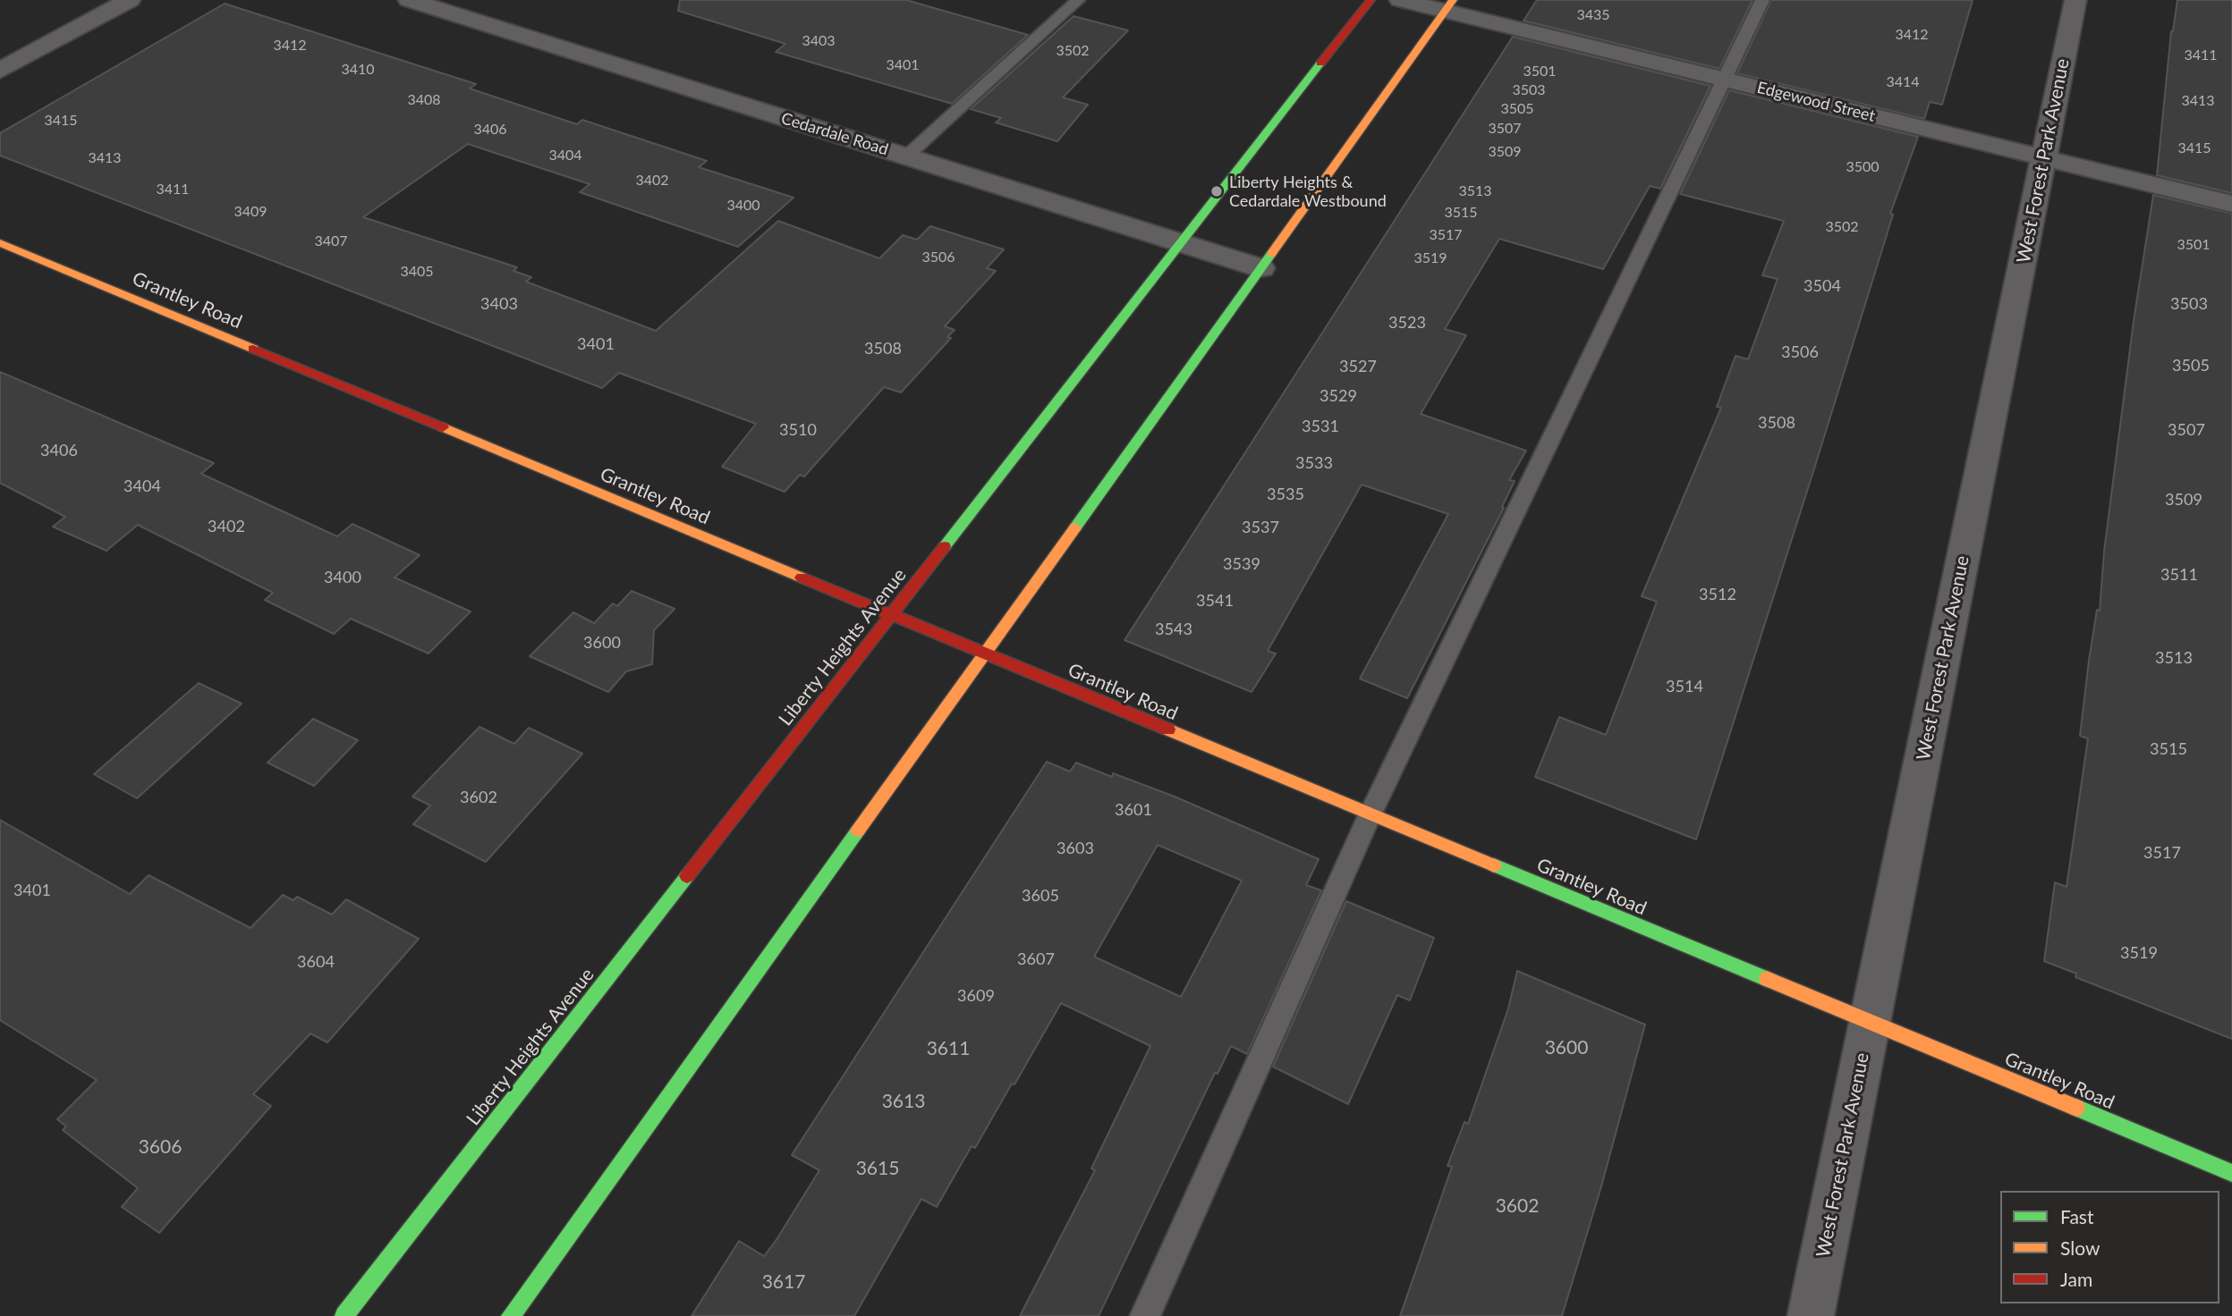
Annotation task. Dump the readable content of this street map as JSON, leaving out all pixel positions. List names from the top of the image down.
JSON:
{
  "streets": {
    "main road": ["Grantley Road", "Liberty Heights Avenue"],
    "street": ["Edgewood Street", "Cedardale Road", "West Forest Park Avenue"]
  },
  "crossings": [
    ["Edgewood Street", "West Forest Park Avenue"],
    ["Cedardale Road", "Liberty Heights Avenue"],
    ["West Forest Park Avenue", "Grantley Road"],
    ["Grantley Road", "Liberty Heights Avenue"]
  ],
  "places": ["Liberty Heights & Cedardale Westbound"],
  "house_numbers": [
    "3435",
    "3412",
    "3403",
    "3412",
    "3502",
    "3411",
    "3401",
    "3410",
    "3501",
    "3414",
    "3503",
    "3408",
    "3413",
    "3505",
    "3415",
    "3507",
    "3406",
    "3415",
    "3509",
    "3404",
    "3413",
    "3500",
    "3402",
    "3411",
    "3513",
    "3400",
    "3409",
    "3515",
    "3502",
    "3517",
    "3407",
    "3501",
    "3506",
    "3519",
    "3405",
    "3504",
    "3403",
    "3503",
    "3523",
    "3401",
    "3508",
    "3506",
    "3505",
    "3527",
    "3529",
    "3508",
    "3531",
    "3510",
    "3507",
    "3406",
    "3533",
    "3404",
    "3535",
    "3509",
    "3402",
    "3537",
    "3539",
    "3511",
    "3400",
    "3512",
    "3541",
    "3543",
    "3600",
    "3513",
    "3514",
    "3515",
    "3602",
    "3601",
    "3603",
    "3517",
    "3401",
    "3605",
    "3519",
    "3607",
    "3604",
    "3609",
    "3600",
    "3611",
    "3613",
    "3606",
    "3615",
    "3602",
    "3617"
  ],
  "legend": ["Fast", "Slow", "Jam"]
}
